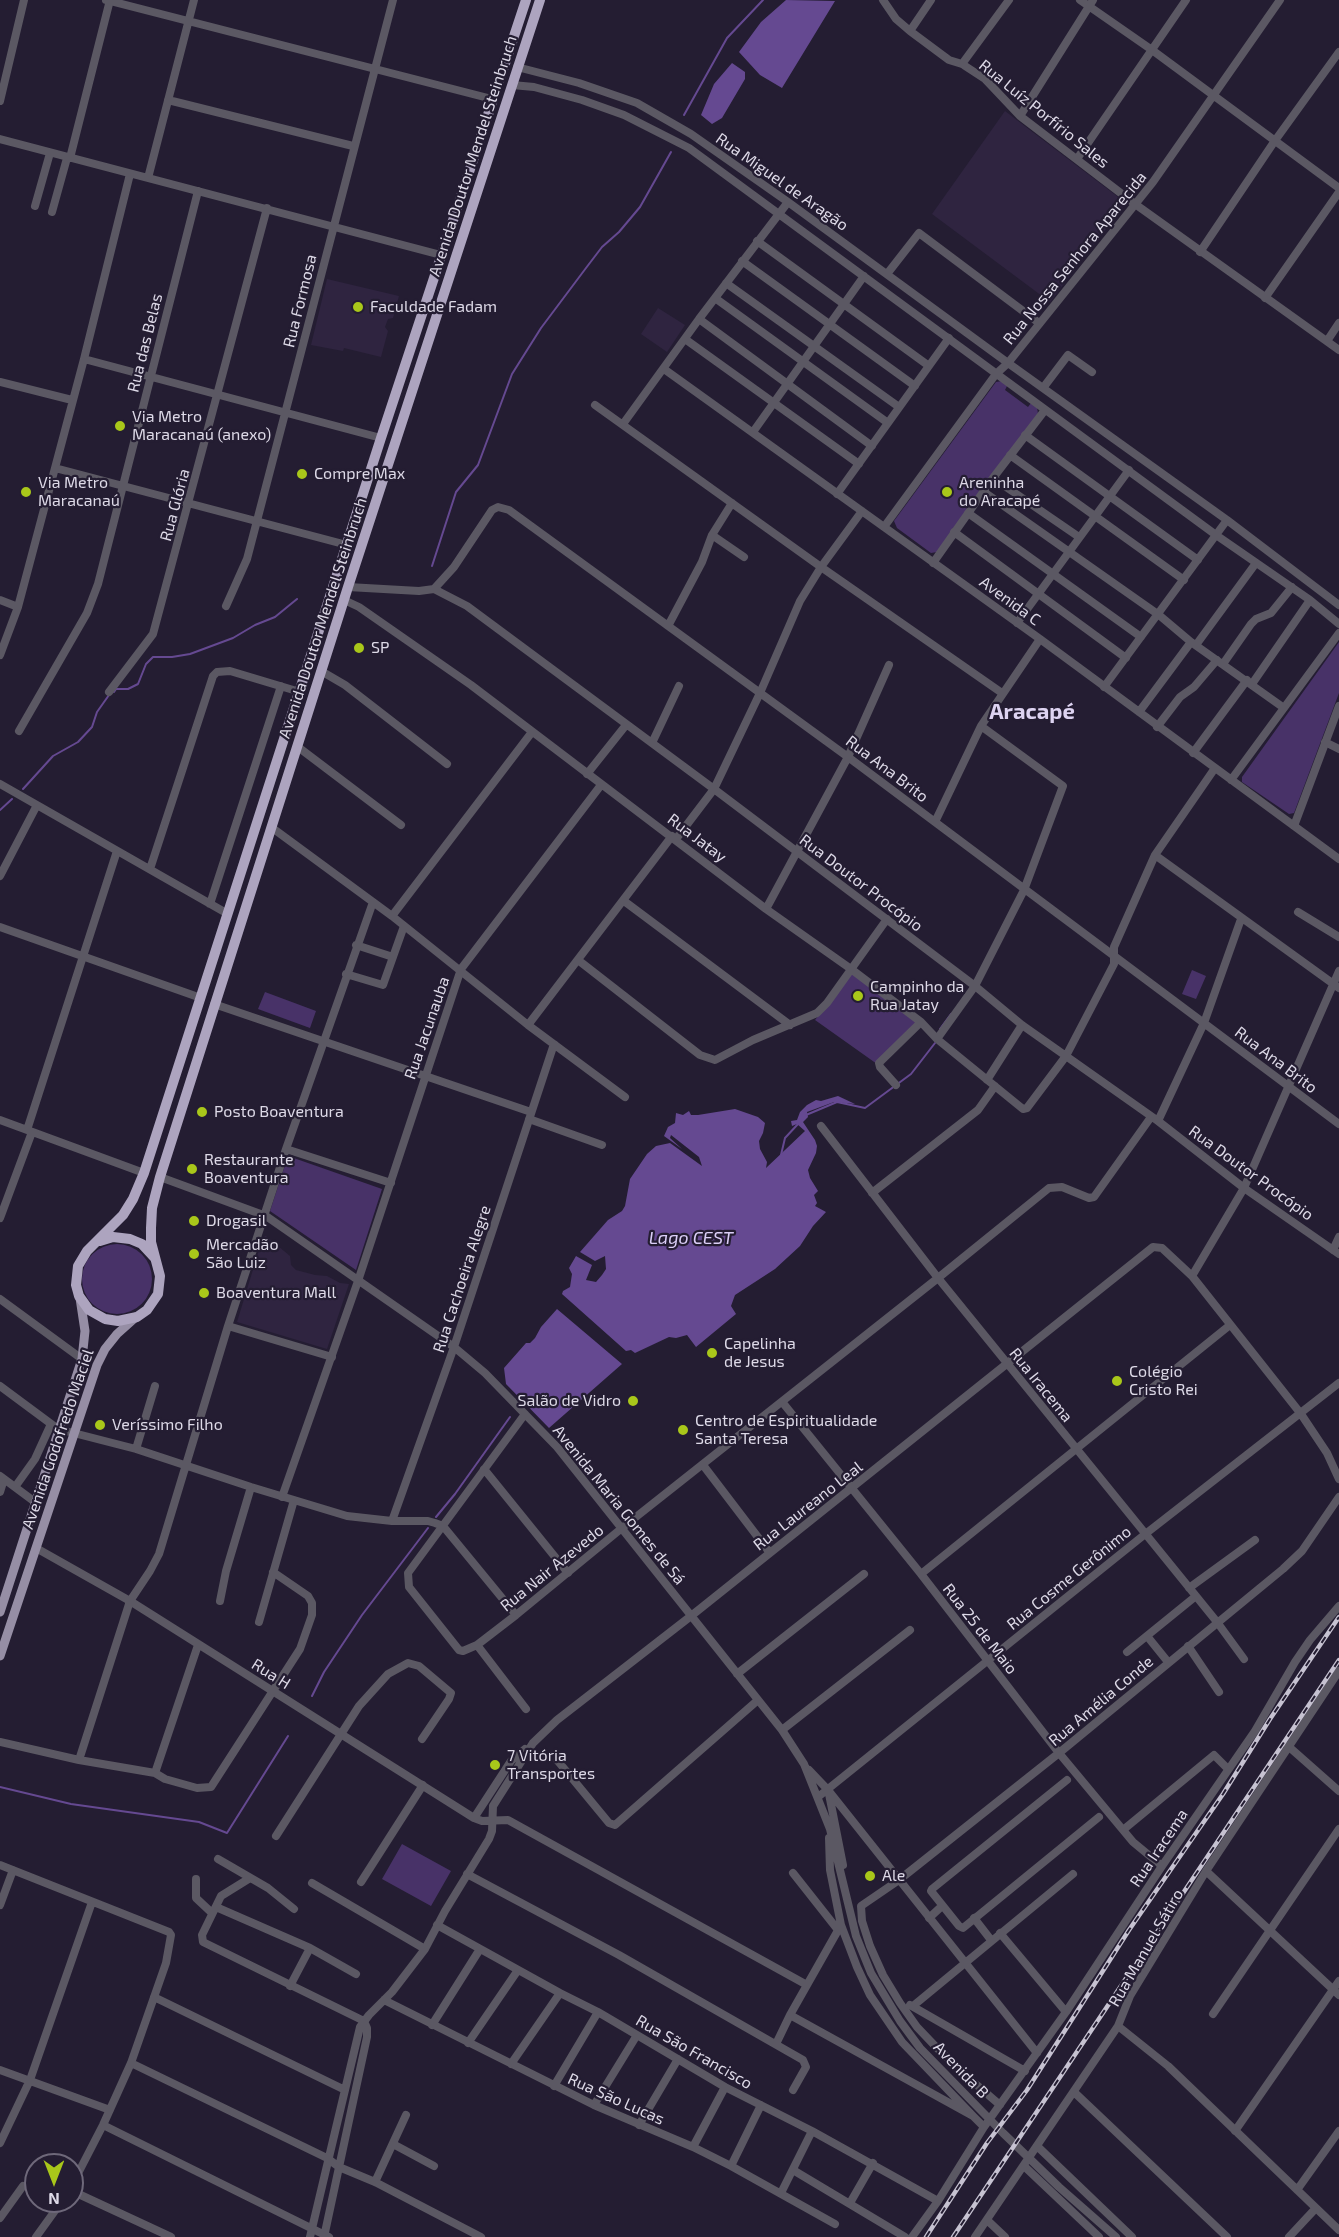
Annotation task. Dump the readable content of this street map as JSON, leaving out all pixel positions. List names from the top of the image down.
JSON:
{
  "streets": {
    "highway": ["Avenida Doutor Mendel Steinbruch", "Avenida Godofredo Maciel"],
    "street": [
      "Rua Luíz Porfírio Sales",
      "Rua Miguel de Aragão",
      "Rua Nossa Senhora Aparecida",
      "Rua Formosa",
      "Rua das Belas",
      "Rua Glória",
      "Avenida C",
      "Rua Ana Brito",
      "Rua Jatay",
      "Rua Doutor Procópio",
      "Rua Jacunauba",
      "Rua Cachoeira Alegre",
      "Rua Iracema",
      "Avenida Maria Gomes de Sá",
      "Rua Laureano Leal",
      "Rua Nair Azevedo",
      "Rua Cosme Gerônimo",
      "Rua 25 de Maio",
      "Rua H",
      "Rua Amélia Conde",
      "Rua Manuel Sátiro",
      "Rua São Francisco",
      "Avenida B",
      "Rua São Lucas"
    ]
  },
  "crossings": [
    ["Rua Luíz Porfírio Sales", "Rua Nossa Senhora Aparecida"],
    ["Avenida Doutor Mendel Steinbruch", "Rua Miguel de Aragão"],
    ["Avenida Doutor Mendel Steinbruch", "Rua Jatay"],
    ["Avenida Doutor Mendel Steinbruch", "Avenida Godofredo Maciel"],
    ["Avenida Doutor Mendel Steinbruch", "Avenida Maria Gomes de Sá"],
    ["Rua Miguel de Aragão", "Rua Nossa Senhora Aparecida"],
    ["Rua Nossa Senhora Aparecida", "Avenida C"],
    ["Rua Ana Brito", "Rua Doutor Procópio"],
    ["Rua Jatay", "Rua Doutor Procópio"],
    ["Rua Jatay", "Rua Jacunauba"],
    ["Rua Doutor Procópio", "Rua Nair Azevedo"],
    ["Rua Jacunauba", "Avenida Maria Gomes de Sá"],
    ["Rua Cachoeira Alegre", "Avenida Maria Gomes de Sá"],
    ["Rua Iracema", "Avenida Maria Gomes de Sá"],
    ["Rua Iracema", "Rua Laureano Leal"],
    ["Rua Iracema", "Rua Nair Azevedo"],
    ["Rua Iracema", "Rua Cosme Gerônimo"],
    ["Rua Iracema", "Rua 25 de Maio"],
    ["Rua Iracema", "Rua Amélia Conde"],
    ["Rua Iracema", "Rua São Francisco"],
    ["Avenida Godofredo Maciel", "Avenida Maria Gomes de Sá"],
    ["Avenida Godofredo Maciel", "Rua H"],
    ["Avenida Maria Gomes de Sá", "Rua Laureano Leal"],
    ["Avenida Maria Gomes de Sá", "Rua Nair Azevedo"],
    ["Avenida Maria Gomes de Sá", "Rua Cosme Gerônimo"],
    ["Avenida Maria Gomes de Sá", "Rua Amélia Conde"],
    ["Avenida Maria Gomes de Sá", "Avenida B"],
    ["Rua Laureano Leal", "Rua 25 de Maio"],
    ["Rua Laureano Leal", "Rua H"],
    ["Rua Laureano Leal", "Rua São Francisco"],
    ["Rua Laureano Leal", "Rua São Lucas"],
    ["Rua Nair Azevedo", "Rua 25 de Maio"],
    ["Rua Cosme Gerônimo", "Rua 25 de Maio"],
    ["Rua Cosme Gerônimo", "Avenida B"],
    ["Rua 25 de Maio", "Rua Amélia Conde"]
  ],
  "districts": ["Aracapé"],
  "water": ["Lago CEST"],
  "places": [
    "Faculdade Fadam",
    "Via Metro Maracanaú (anexo)",
    "Compre Max",
    "Via Metro Maracanaú",
    "Areninha do Aracapé",
    "SP",
    "Campinho da Rua Jatay",
    "Posto Boaventura",
    "Restaurante Boaventura",
    "Drogasil",
    "Mercadão São Luiz",
    "Boaventura Mall",
    "Capelinha de Jesus",
    "Colégio Cristo Rei",
    "Salão de Vidro",
    "Veríssimo Filho",
    "Centro de Espiritualidade Santa Teresa",
    "7 Vitória Transportes",
    "Ale"
  ],
  "north": "bottom"
}
